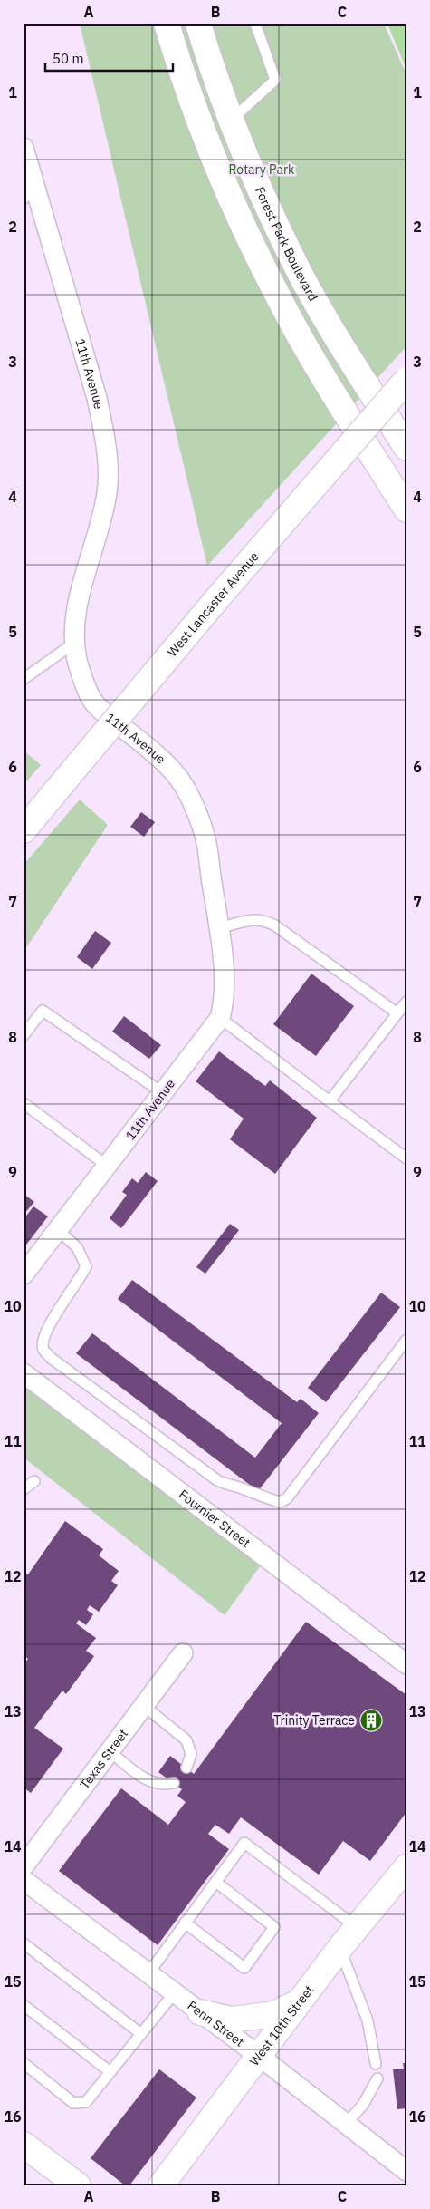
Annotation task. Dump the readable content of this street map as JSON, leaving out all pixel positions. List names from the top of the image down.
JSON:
{
  "streets": {
    "main road": ["Forest Park Boulevard", "West Lancaster Avenue", "West 10th Street"],
    "street": [
      "11th Avenue",
      "Fournier Street",
      "Texas Street",
      "Penn Street"
    ]
  },
  "crossings": [
    ["Penn Street", "West 10th Street"]
  ],
  "parks": ["Rotary Park"],
  "places": {
    "building": ["Trinity Terrace"]
  },
  "scale_bar": "50 m",
  "grid": {
    "columns": ["A", "B", "C"],
    "rows": [
      "1",
      "2",
      "3",
      "4",
      "5",
      "6",
      "7",
      "8",
      "9",
      "10",
      "11",
      "12",
      "13",
      "14",
      "15",
      "16"
    ]
  }
}
